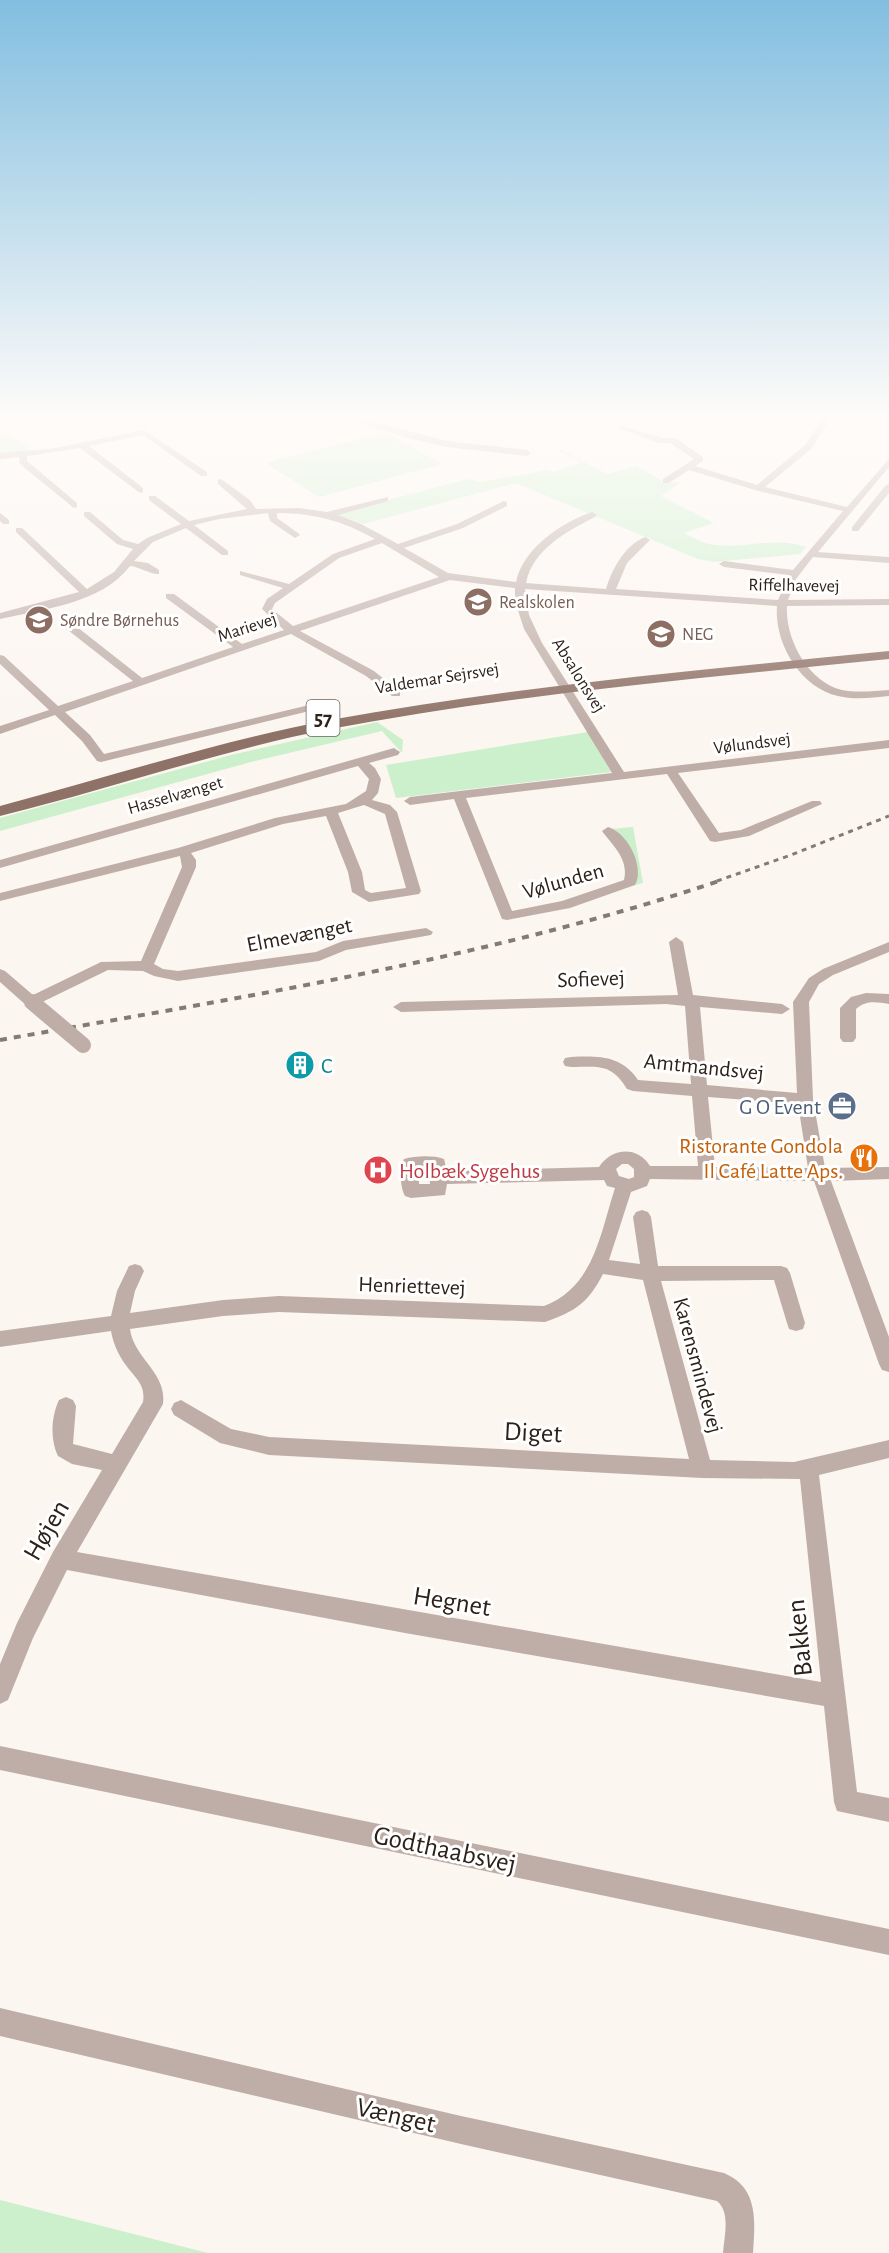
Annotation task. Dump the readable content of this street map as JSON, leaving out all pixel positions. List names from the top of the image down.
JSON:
{
  "streets": {
    "main road": ["Valdemar Sejrsvej", "57"],
    "street": [
      "Riffelhavevej",
      "Marievej",
      "Absalonsvej",
      "Vølundsvej",
      "Hasselvænget",
      "Vølunden",
      "Elmevænget",
      "Sofievej",
      "Amtmandsvej",
      "Henriettevej",
      "Karensmindevej",
      "Diget",
      "Højen",
      "Hegnet",
      "Bakken",
      "Godthaabsvej",
      "Vænget"
    ]
  },
  "crossings": [
    ["Riffelhavevej", "Marievej"],
    ["Riffelhavevej", "Absalonsvej"],
    ["Absalonsvej", "Valdemar Sejrsvej"],
    ["Absalonsvej", "Vølundsvej"],
    ["Henriettevej", "Karensmindevej"],
    ["Henriettevej", "Højen"],
    ["Karensmindevej", "Diget"],
    ["Diget", "Bakken"],
    ["Højen", "Hegnet"],
    ["Hegnet", "Bakken"]
  ],
  "places": {
    "school or university": ["Realskolen", "Søndre Børnehus", "NEG"],
    "building": ["C"],
    "office": ["G O Event"],
    "restaurant": ["Ristorante Gondola Il Café Latte Aps."],
    "hospital": ["Holbæk Sygehus"]
  }
}
